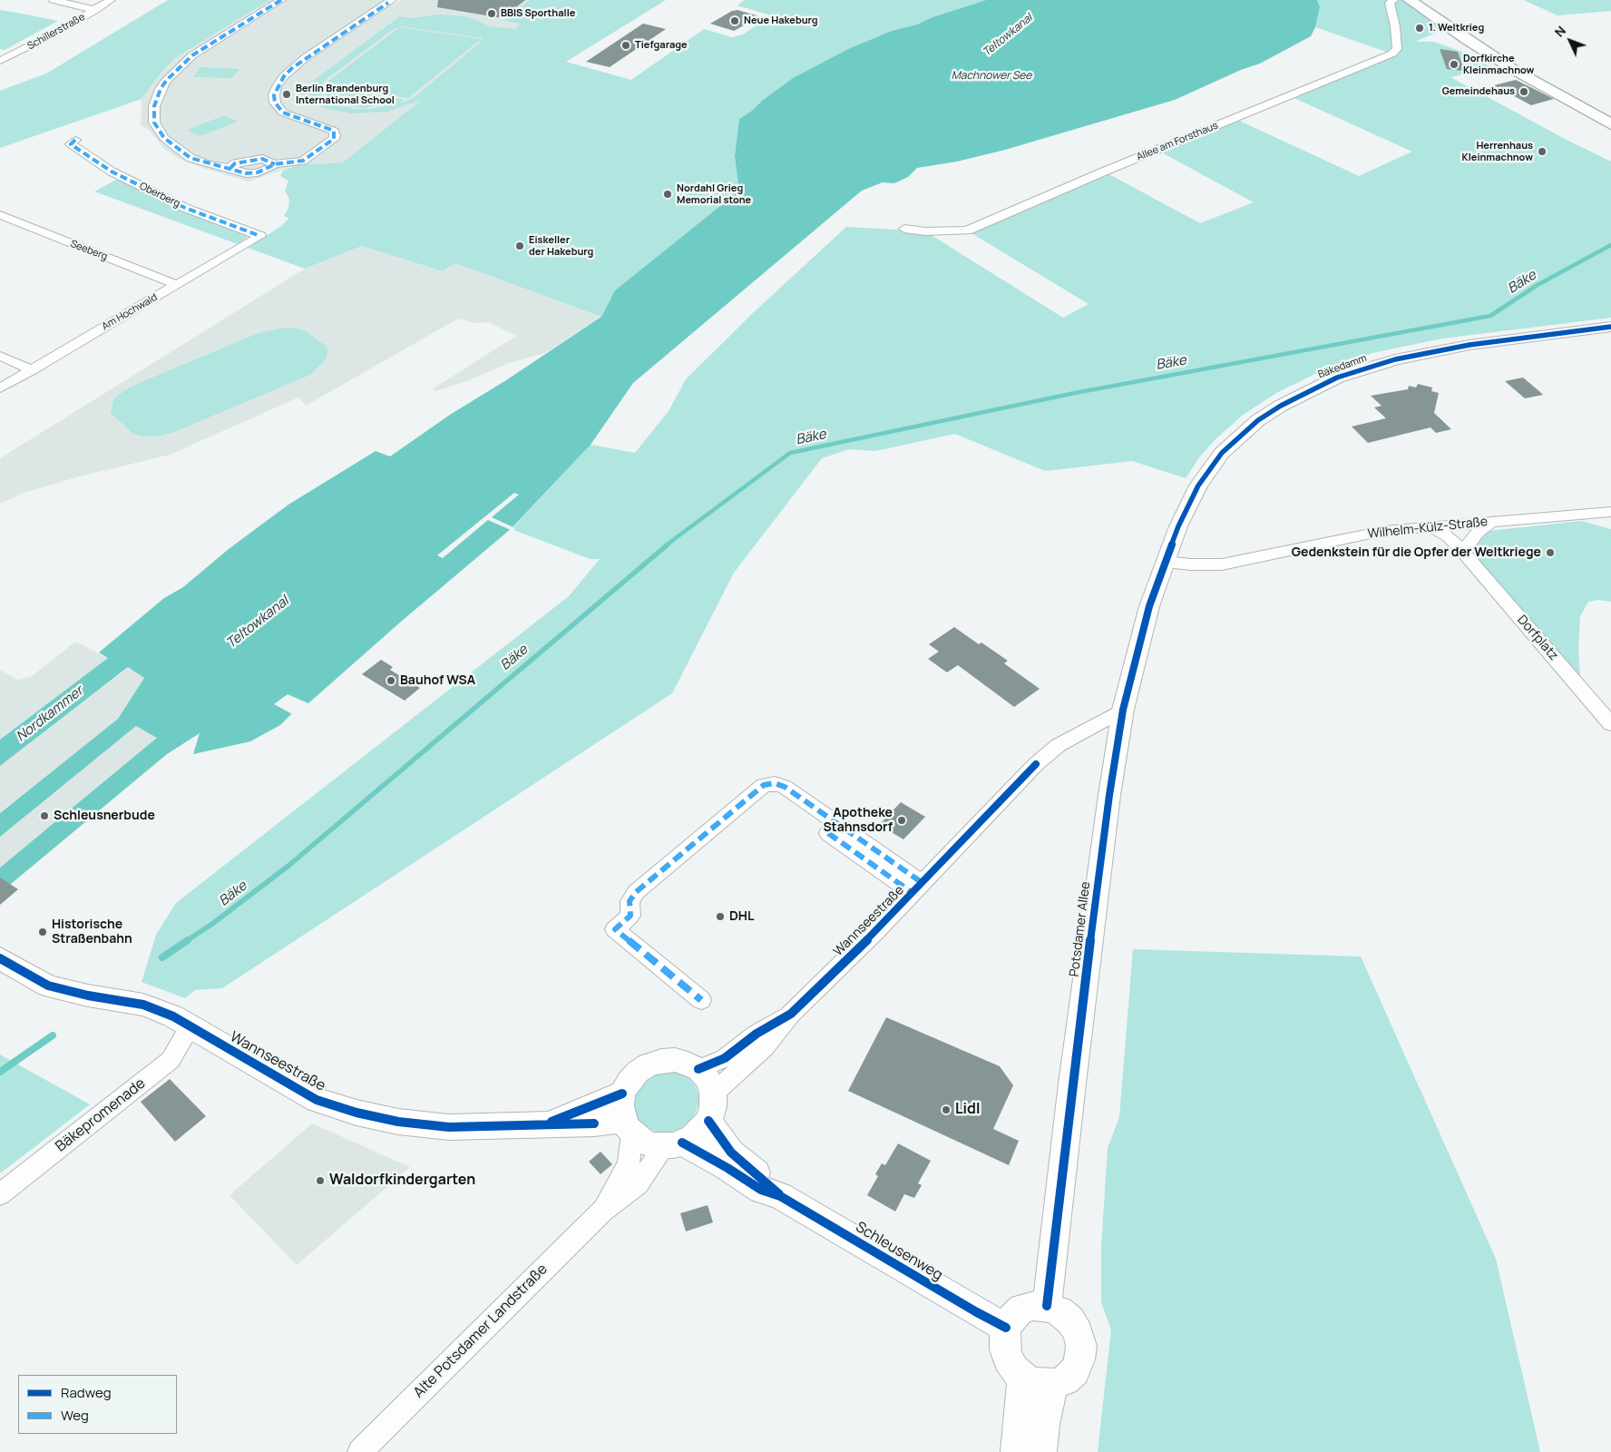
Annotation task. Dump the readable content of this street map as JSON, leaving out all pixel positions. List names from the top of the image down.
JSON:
{
  "streets": {
    "street": [
      "Schillerstraße",
      "Allee am Forsthaus",
      "Oberberg",
      "Seeberg",
      "Am Hochwald",
      "Bäkedamm",
      "Wilhelm-Külz-Straße",
      "Dorfplatz",
      "Wannseestraße",
      "Potsdamer Allee",
      "Bäkepromenade",
      "Schleusenweg",
      "Alte Potsdamer Landstraße"
    ]
  },
  "crossings": [
    ["Oberberg", "Am Hochwald"],
    ["Seeberg", "Am Hochwald"],
    ["Bäkedamm", "Wilhelm-Külz-Straße"],
    ["Bäkedamm", "Potsdamer Allee"],
    ["Wilhelm-Külz-Straße", "Dorfplatz"],
    ["Wilhelm-Külz-Straße", "Potsdamer Allee"],
    ["Wannseestraße", "Potsdamer Allee"],
    ["Wannseestraße", "Bäkepromenade"],
    ["Wannseestraße", "Schleusenweg"],
    ["Wannseestraße", "Alte Potsdamer Landstraße"],
    ["Potsdamer Allee", "Schleusenweg"],
    ["Schleusenweg", "Alte Potsdamer Landstraße"]
  ],
  "water": [
    "Teltowkanal",
    "Machnower See",
    "Bäke",
    "Nordkammer"
  ],
  "places": [
    "BBIS Sporthalle",
    "Neue Hakeburg",
    "1. Weltkrieg",
    "Tiefgarage",
    "Dorfkirche Kleinmachnow",
    "Gemeindehaus",
    "Berlin Brandenburg International School",
    "Herrenhaus Kleinmachnow",
    "Nordahl Grieg Memorial stone",
    "Eiskeller der Hakeburg",
    "Gedenkstein für die Opfer der Weltkriege",
    "Bauhof WSA",
    "Schleusnerbude",
    "Apotheke Stahnsdorf",
    "DHL",
    "Historische Straßenbahn",
    "Lidl",
    "Waldorfkindergarten"
  ],
  "legend": ["Radweg", "Weg"],
  "north": "top left"
}
